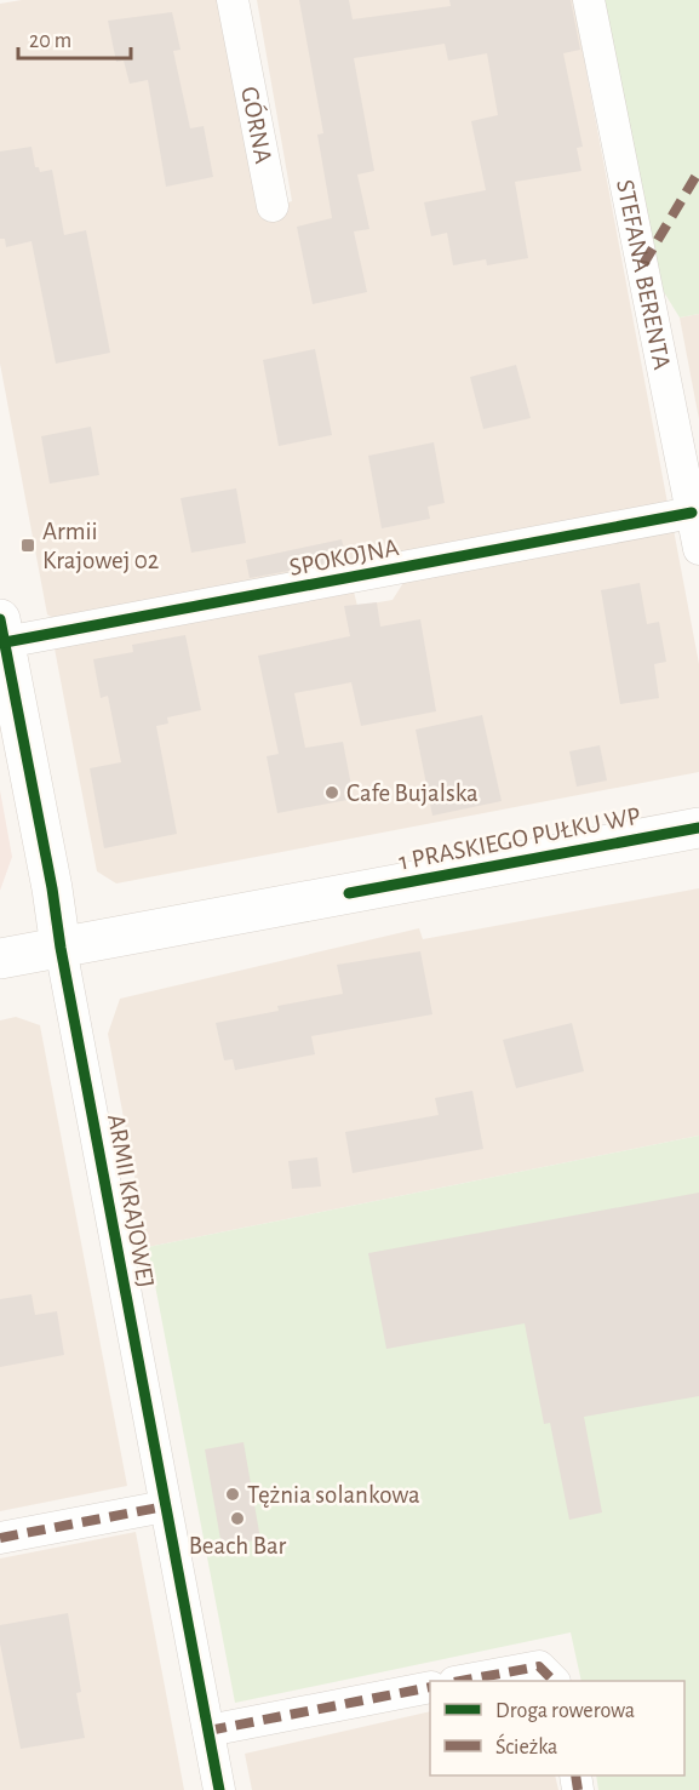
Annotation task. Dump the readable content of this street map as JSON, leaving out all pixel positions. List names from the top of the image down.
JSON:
{
  "streets": {
    "street": [
      "GÓRNA",
      "STEFANA BERENTA",
      "SPOKOJNA",
      "1 PRASKIEGO PUŁKU WP",
      "ARMII KRAJOWEJ"
    ]
  },
  "crossings": [
    ["STEFANA BERENTA", "SPOKOJNA"],
    ["SPOKOJNA", "ARMII KRAJOWEJ"],
    ["1 PRASKIEGO PUŁKU WP", "ARMII KRAJOWEJ"]
  ],
  "places": {
    "transit": ["Armii Krajowej 02"],
    "other": ["Cafe Bujalska", "Tężnia solankowa", "Beach Bar"]
  },
  "legend": ["Droga rowerowa", "Ścieżka"],
  "scale_bar": "20 m"
}
